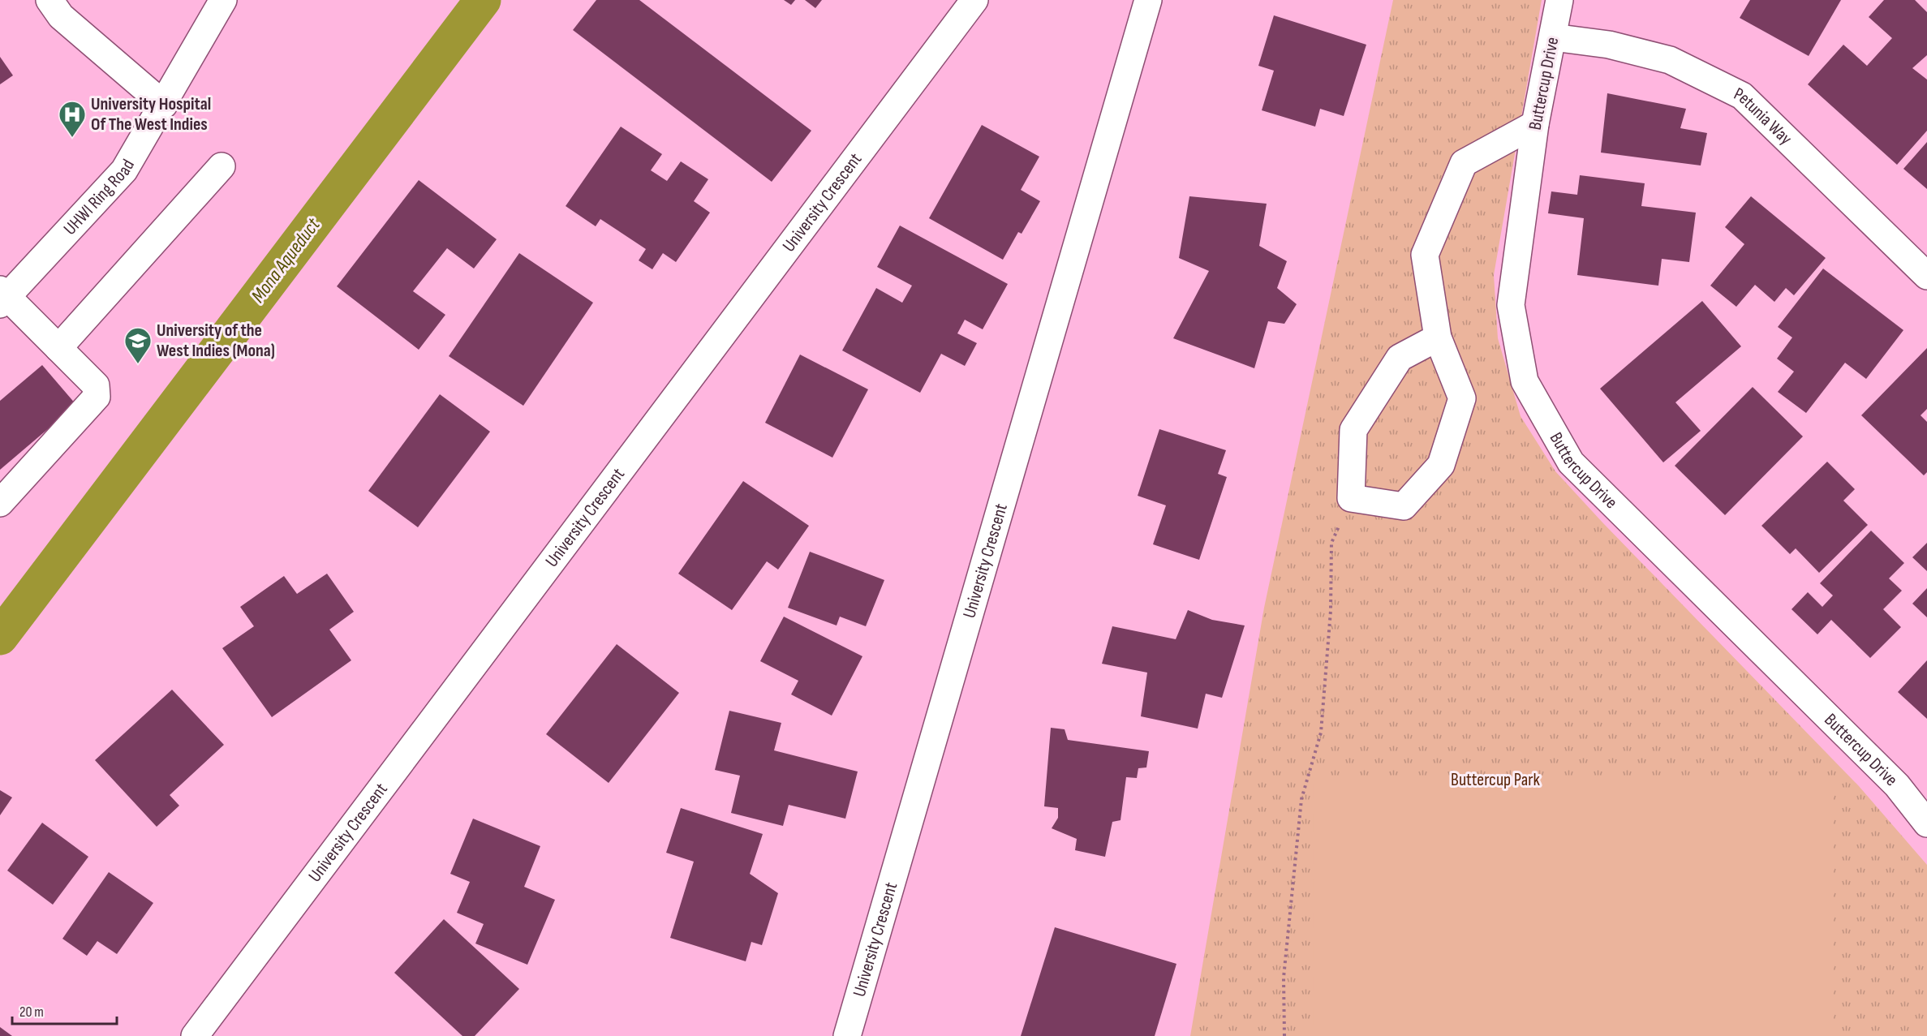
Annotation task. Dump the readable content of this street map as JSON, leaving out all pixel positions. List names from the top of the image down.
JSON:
{
  "streets": {
    "street": [
      "Buttercup Drive",
      "Petunia Way",
      "UHWI Ring Road",
      "University Crescent"
    ]
  },
  "crossings": [
    ["Buttercup Drive", "Petunia Way"]
  ],
  "water": ["Mona Aqueduct"],
  "parks": ["Buttercup Park"],
  "places": {
    "hospital": ["University Hospital Of The West Indies"],
    "school or university": ["University of the West Indies (Mona)"]
  },
  "scale_bar": "20 m"
}
